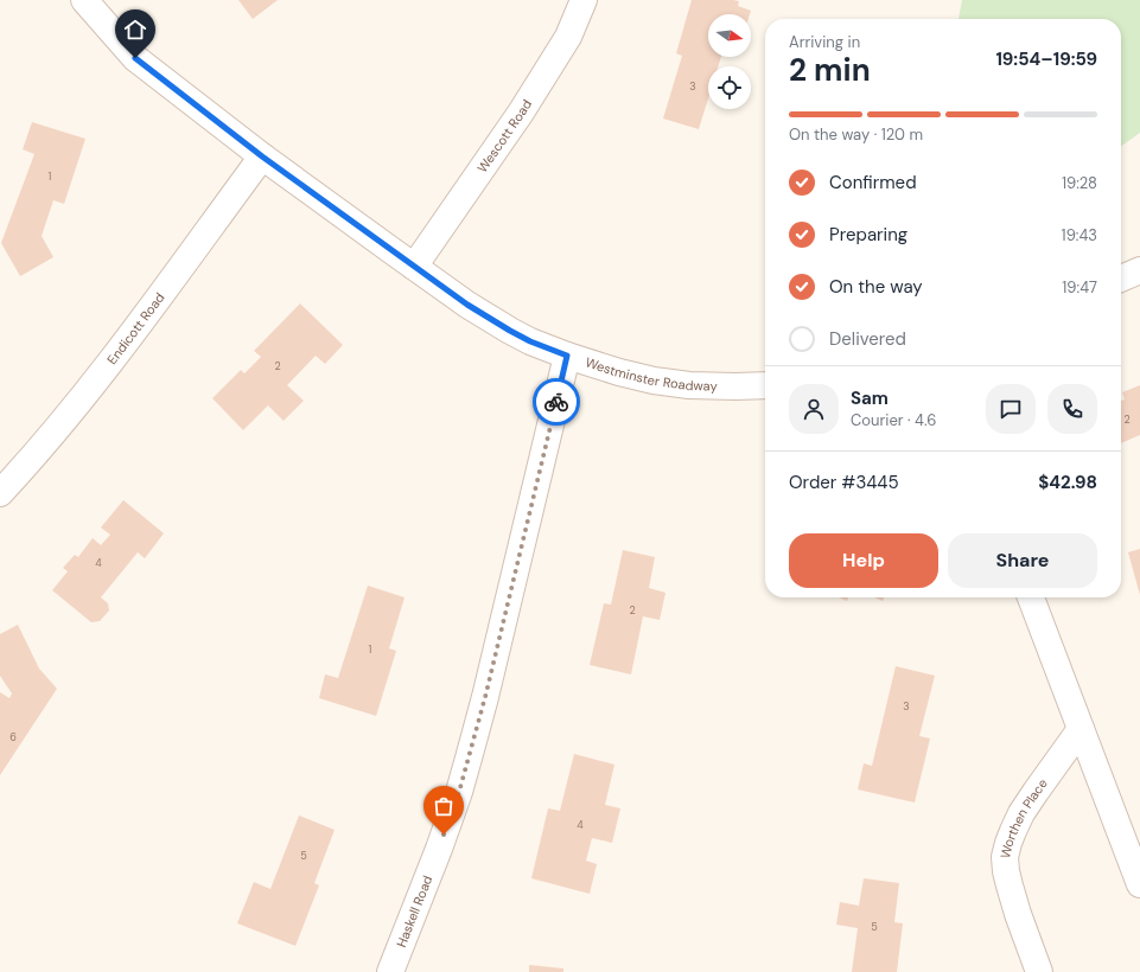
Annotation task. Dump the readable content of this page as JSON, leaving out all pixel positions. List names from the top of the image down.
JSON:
{
  "streets": {
    "street": [
      "Wescott Road",
      "Endicott Road",
      "Westminster Roadway",
      "Worthen Place",
      "Haskell Road"
    ]
  },
  "crossings": [
    ["Wescott Road", "Westminster Roadway"],
    ["Endicott Road", "Westminster Roadway"],
    ["Westminster Roadway", "Haskell Road"]
  ],
  "house_numbers": [
    "3",
    "1",
    "2",
    "2",
    "4",
    "2",
    "1",
    "3",
    "6",
    "4",
    "5",
    "5"
  ],
  "north": "right",
  "page": {
    "heading": ["2 min", "Arriving in", "19:54–19:59"],
    "panel": [
      "Sam",
      "Courier · 4.6",
      "Order #3445",
      "$42.98"
    ],
    "bar": "On the way · 120 m",
    "list": [
      ["Confirmed", "19:28"],
      ["Preparing", "19:43"],
      ["On the way", "19:47"],
      "Delivered"
    ],
    "buttons": ["Help", "Share"]
  }
}
